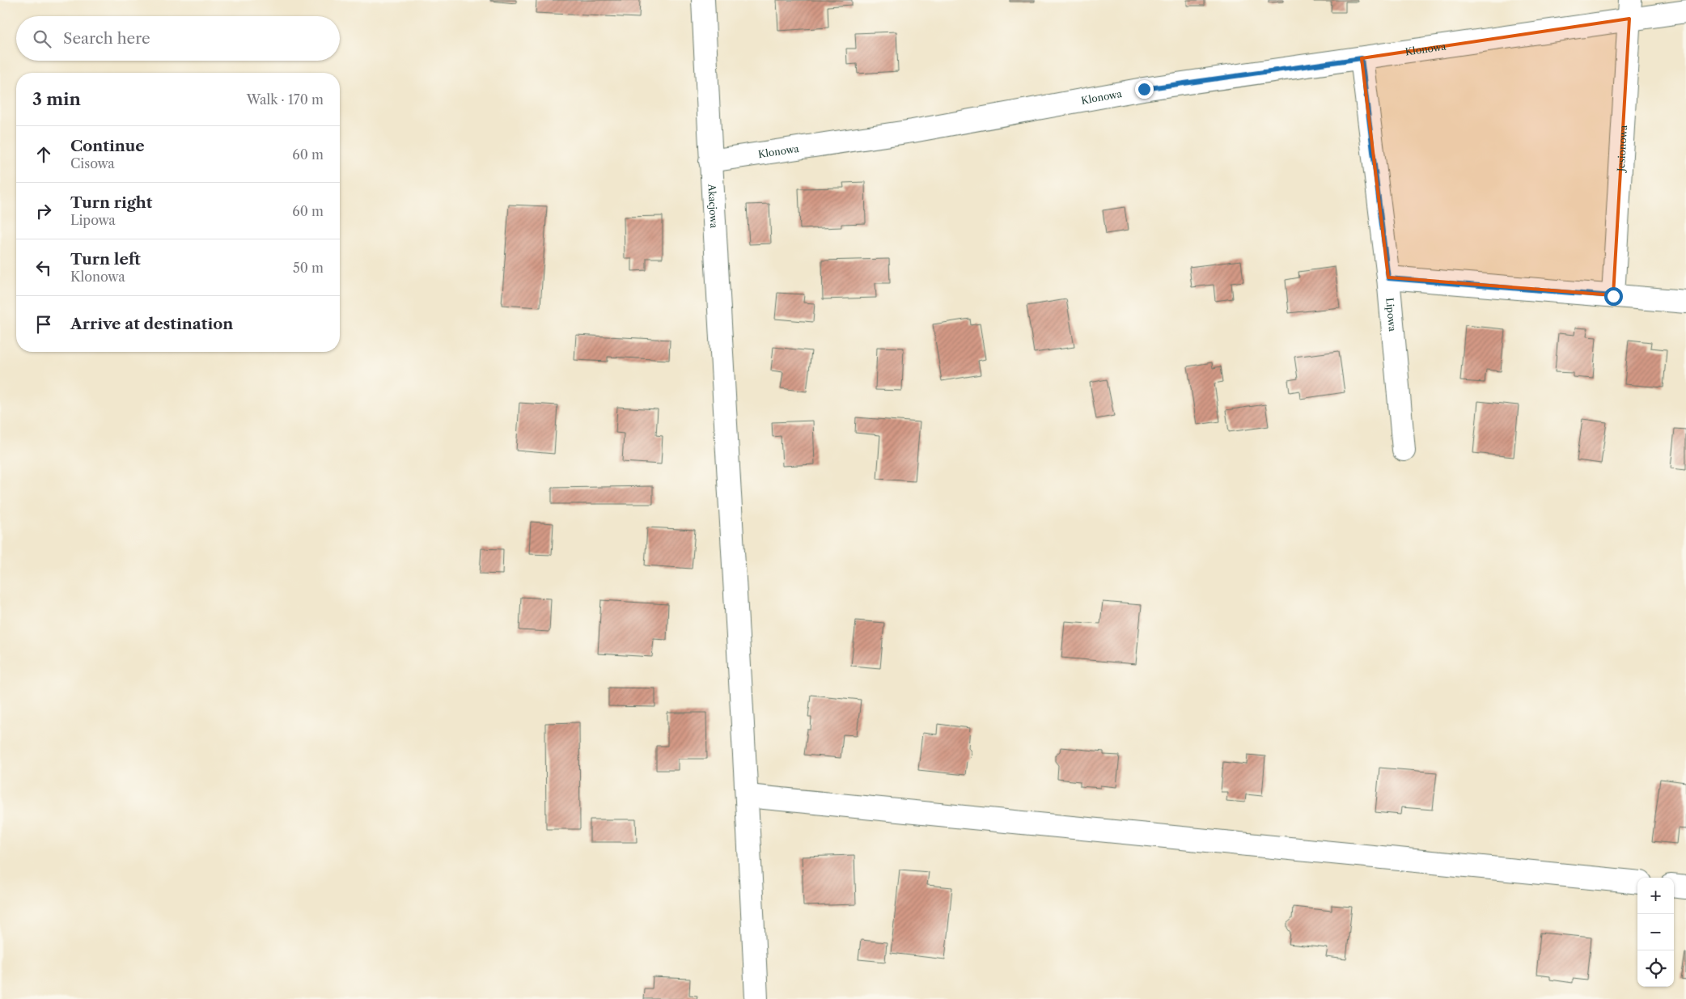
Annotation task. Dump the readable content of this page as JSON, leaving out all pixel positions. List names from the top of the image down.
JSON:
{
  "streets": {
    "street": [
      "Klonowa",
      "Jesionowa",
      "Akacjowa",
      "Lipowa"
    ]
  },
  "crossings": [
    ["Klonowa", "Jesionowa"],
    ["Klonowa", "Akacjowa"],
    ["Klonowa", "Lipowa"]
  ],
  "page": {
    "search": "Search here",
    "heading": ["3 min", "Walk · 170 m"],
    "list": [
      ["Continue", "Cisowa", "60 m"],
      ["Turn right", "Lipowa", "60 m"],
      ["Turn left", "Klonowa", "50 m"],
      "Arrive at destination"
    ],
    "map_buttons": ["+", "−"]
  }
}
